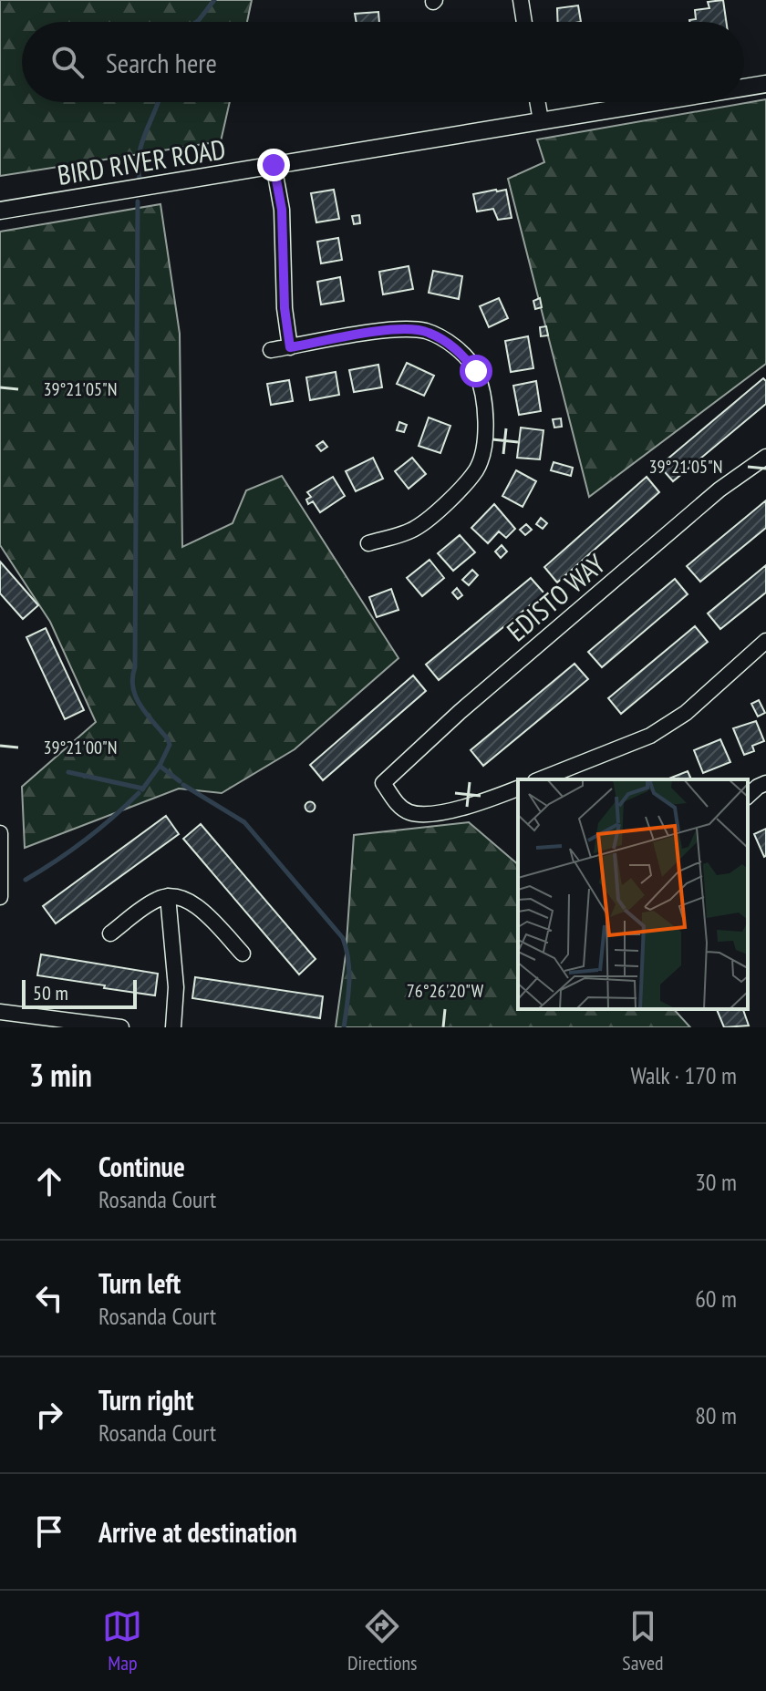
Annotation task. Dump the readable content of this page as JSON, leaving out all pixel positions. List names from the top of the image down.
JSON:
{
  "streets": {
    "street": ["BIRD RIVER ROAD", "EDISTO WAY"]
  },
  "scale_bar": "50 m",
  "page": {
    "search": "Search here",
    "scale": "50 m",
    "heading": ["3 min", "Walk · 170 m"],
    "list": [
      ["Continue", "Rosanda Court", "30 m"],
      ["Turn left", "Rosanda Court", "60 m"],
      ["Turn right", "Rosanda Court", "80 m"],
      "Arrive at destination"
    ],
    "nav": ["Map", "Directions", "Saved"]
  },
  "coordinates": ["39°21'05\"N", "39°21'00\"N", "76°26'20\"W"]
}
